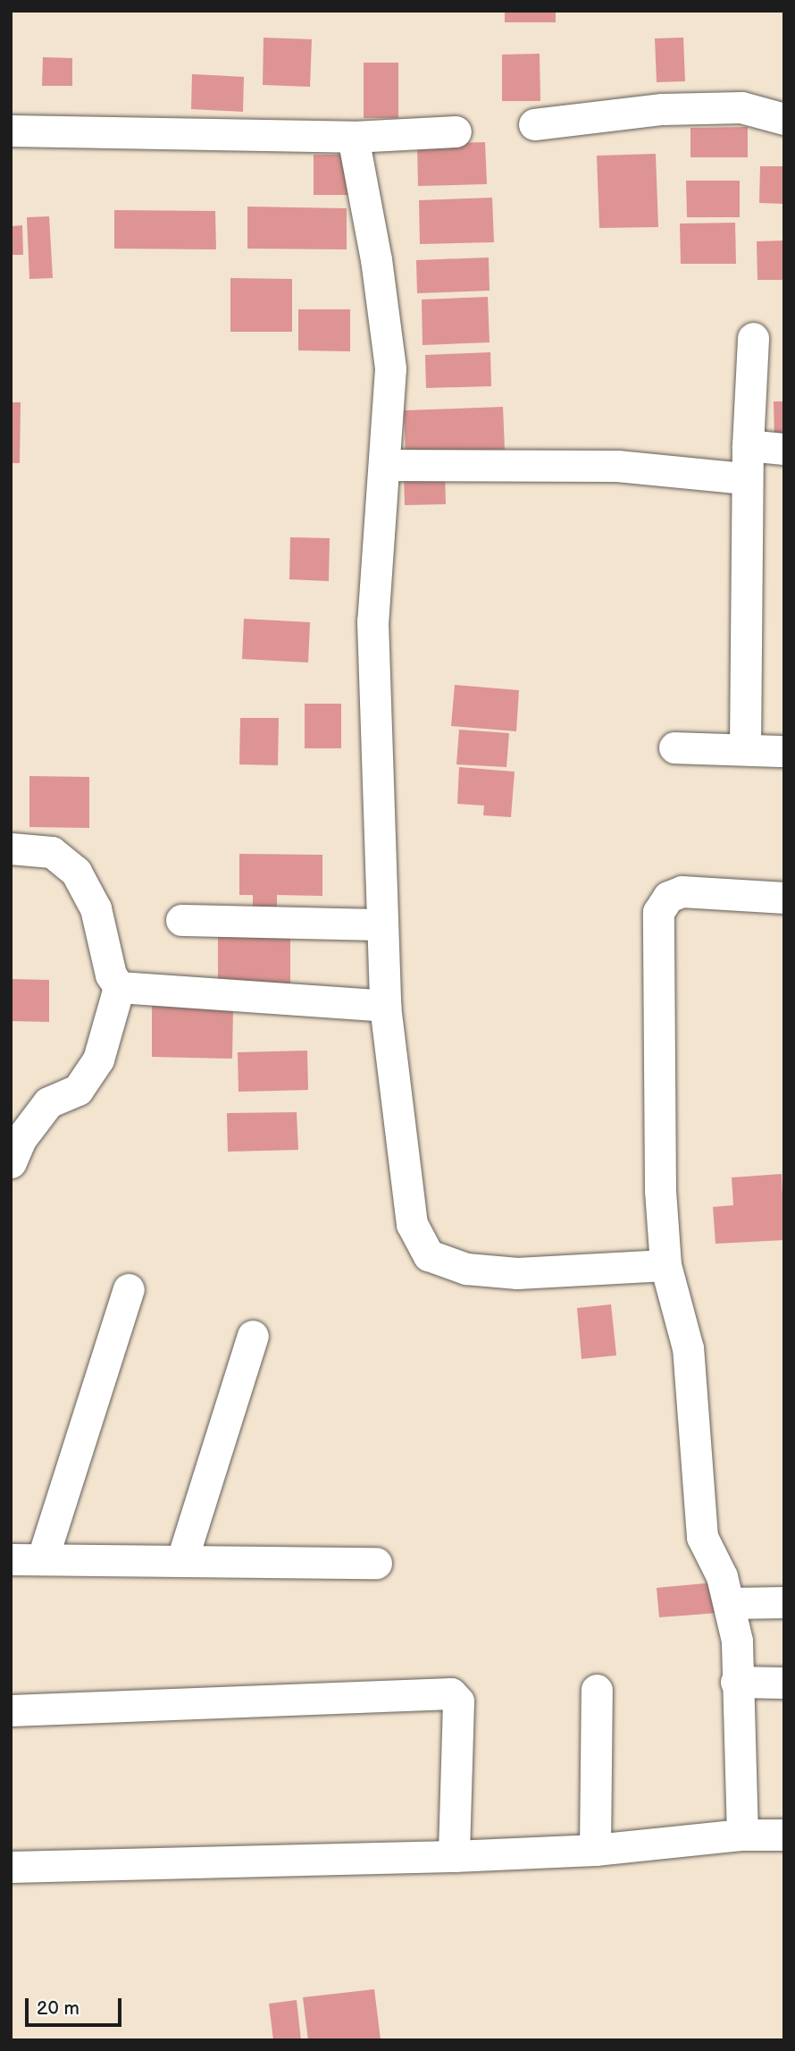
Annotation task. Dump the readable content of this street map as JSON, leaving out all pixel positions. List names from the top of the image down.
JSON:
{
  "scale_bar": "20 m"
}
